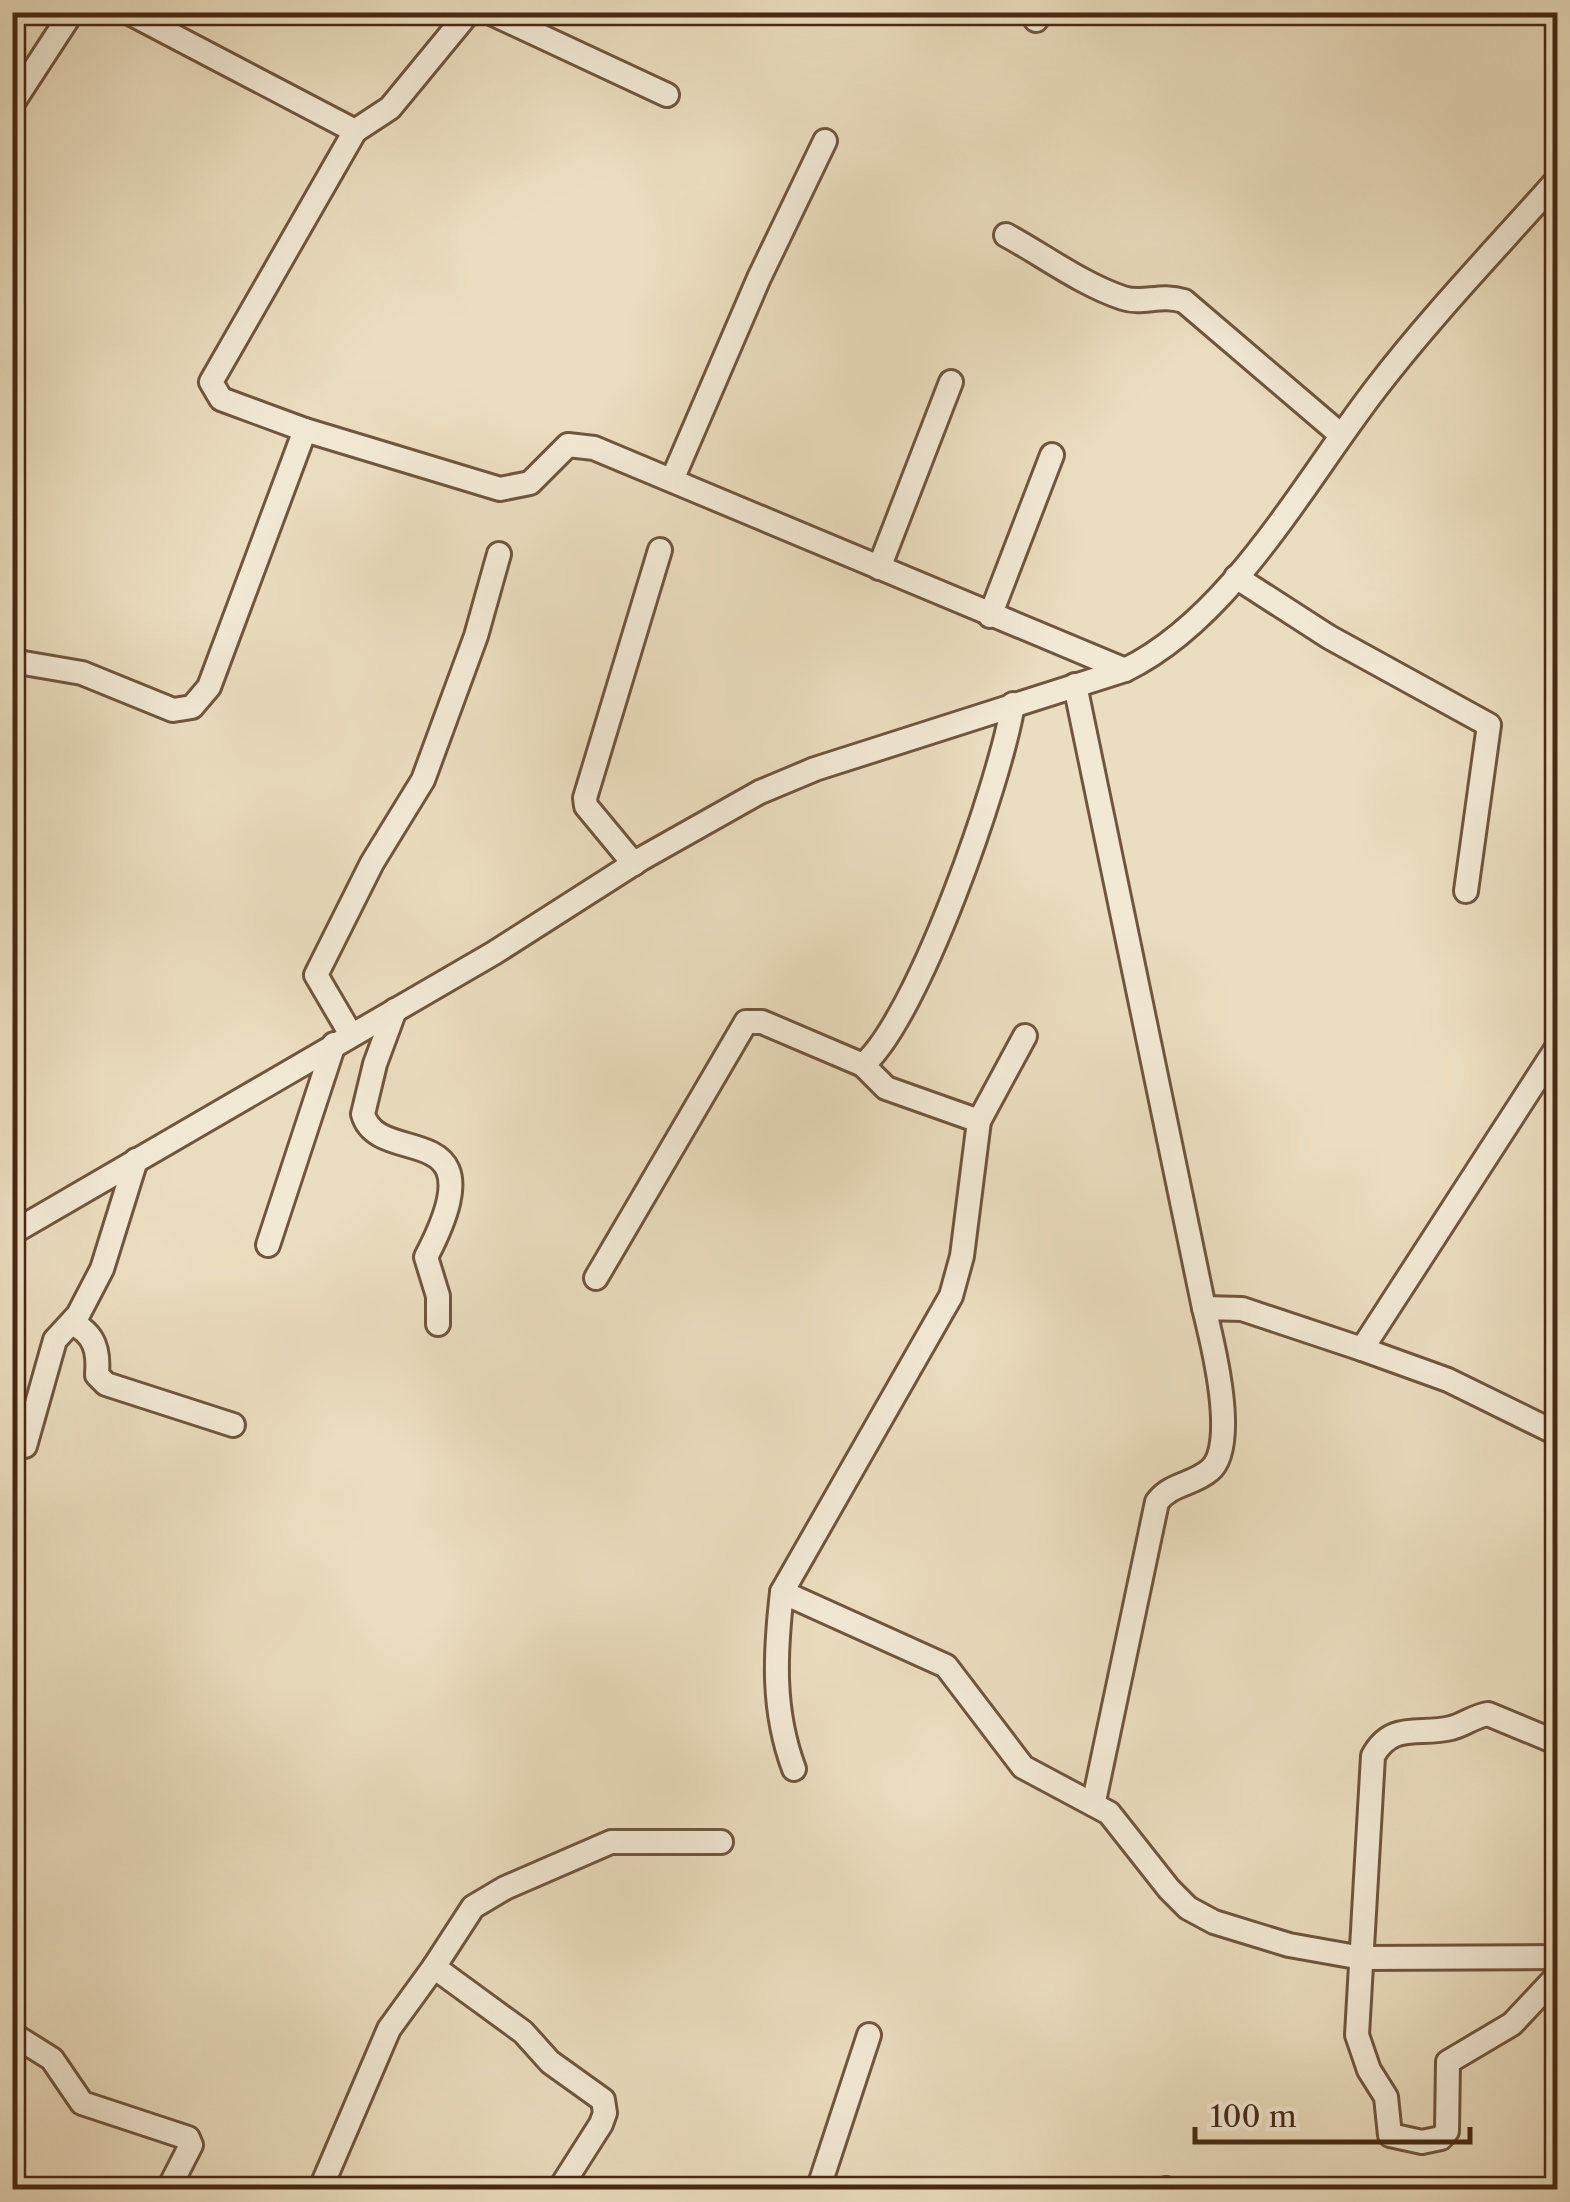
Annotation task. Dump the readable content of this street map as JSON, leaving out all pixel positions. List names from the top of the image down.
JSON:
{
  "scale_bar": "100 m"
}
